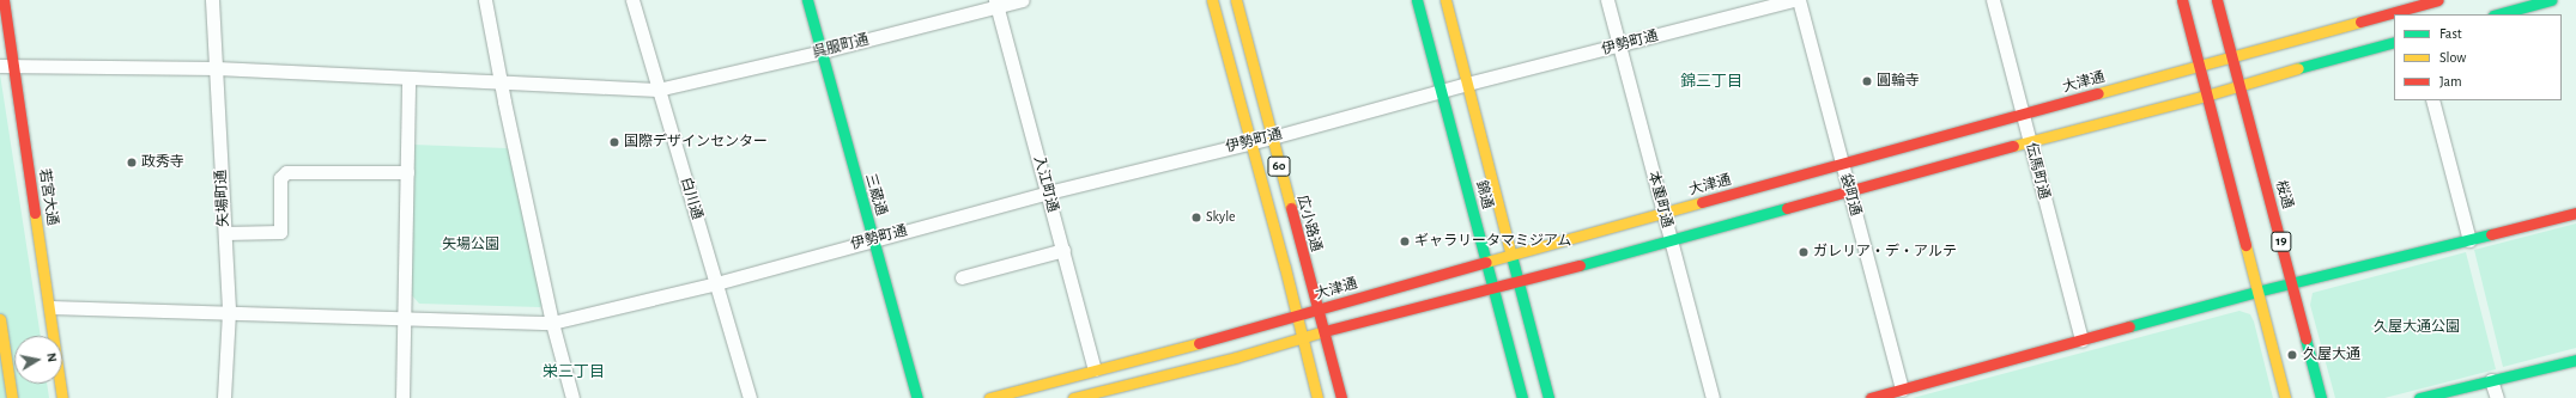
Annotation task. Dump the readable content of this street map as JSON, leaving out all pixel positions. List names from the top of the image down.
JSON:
{
  "streets": {
    "main road": [
      "大津通",
      "60",
      "三蔵通",
      "錦通",
      "桜通",
      "若宮大通",
      "広小路通",
      "19"
    ],
    "street": [
      "伊勢町通",
      "呉服町通",
      "伝馬町通",
      "入江町通",
      "袋町通",
      "矢場町通",
      "白川通",
      "本重町通"
    ]
  },
  "crossings": [
    ["伊勢町通", "60"],
    ["伊勢町通", "入江町通"],
    ["伊勢町通", "三蔵通"],
    ["伊勢町通", "錦通"],
    ["伊勢町通", "若宮大通"],
    ["伊勢町通", "矢場町通"],
    ["伊勢町通", "白川通"],
    ["伊勢町通", "本重町通"],
    ["伊勢町通", "広小路通"],
    ["呉服町通", "入江町通"],
    ["呉服町通", "三蔵通"],
    ["呉服町通", "若宮大通"],
    ["呉服町通", "矢場町通"],
    ["呉服町通", "白川通"],
    ["大津通", "60"],
    ["大津通", "伝馬町通"],
    ["大津通", "入江町通"],
    ["大津通", "錦通"],
    ["大津通", "袋町通"],
    ["大津通", "桜通"],
    ["大津通", "本重町通"],
    ["大津通", "広小路通"]
  ],
  "districts": ["錦三丁目", "栄三丁目"],
  "parks": ["矢場公園", "久屋大通公園"],
  "places": [
    "圓輪寺",
    "国際デザインセンター",
    "政秀寺",
    "Skyle",
    "ギャラリータマミジアム",
    "ガレリア・デ・アルテ",
    "久屋大通"
  ],
  "legend": ["Fast", "Slow", "Jam"],
  "north": "right"
}
